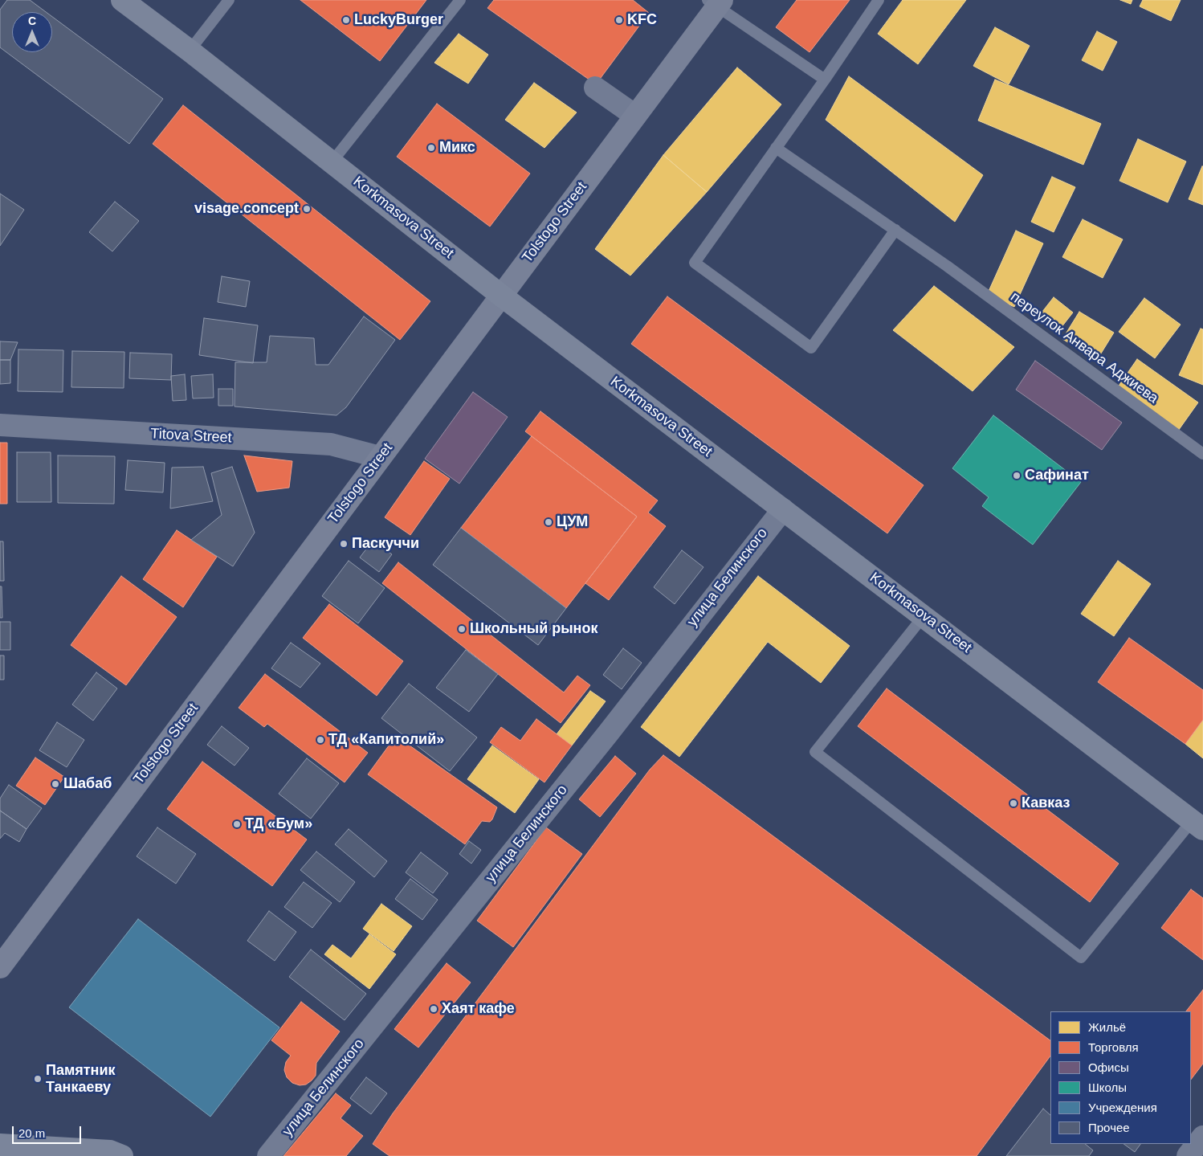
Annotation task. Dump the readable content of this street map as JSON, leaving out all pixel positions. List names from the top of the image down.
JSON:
{
  "streets": {
    "main road": ["Korkmasova Street", "Tolstogo Street"],
    "street": ["Titova Street", "улица Белинского"],
    "lane": ["переулок Анвара Аджиева"]
  },
  "crossings": [
    ["Korkmasova Street", "Tolstogo Street"],
    ["Korkmasova Street", "улица Белинского"],
    ["Tolstogo Street", "Titova Street"]
  ],
  "places": [
    "LuckyBurger",
    "KFC",
    "Микс",
    "visage.concept",
    "Сафинат",
    "ЦУМ",
    "Паскуччи",
    "Школьный рынок",
    "ТД «Капитолий»",
    "Шабаб",
    "Кавказ",
    "ТД «Бум»",
    "Хаят кафе",
    "Памятник Танкаеву"
  ],
  "legend": [
    "Жильё",
    "Торговля",
    "Офисы",
    "Школы",
    "Учреждения",
    "Прочее"
  ],
  "scale_bar": "20 m",
  "north": "top"
}
